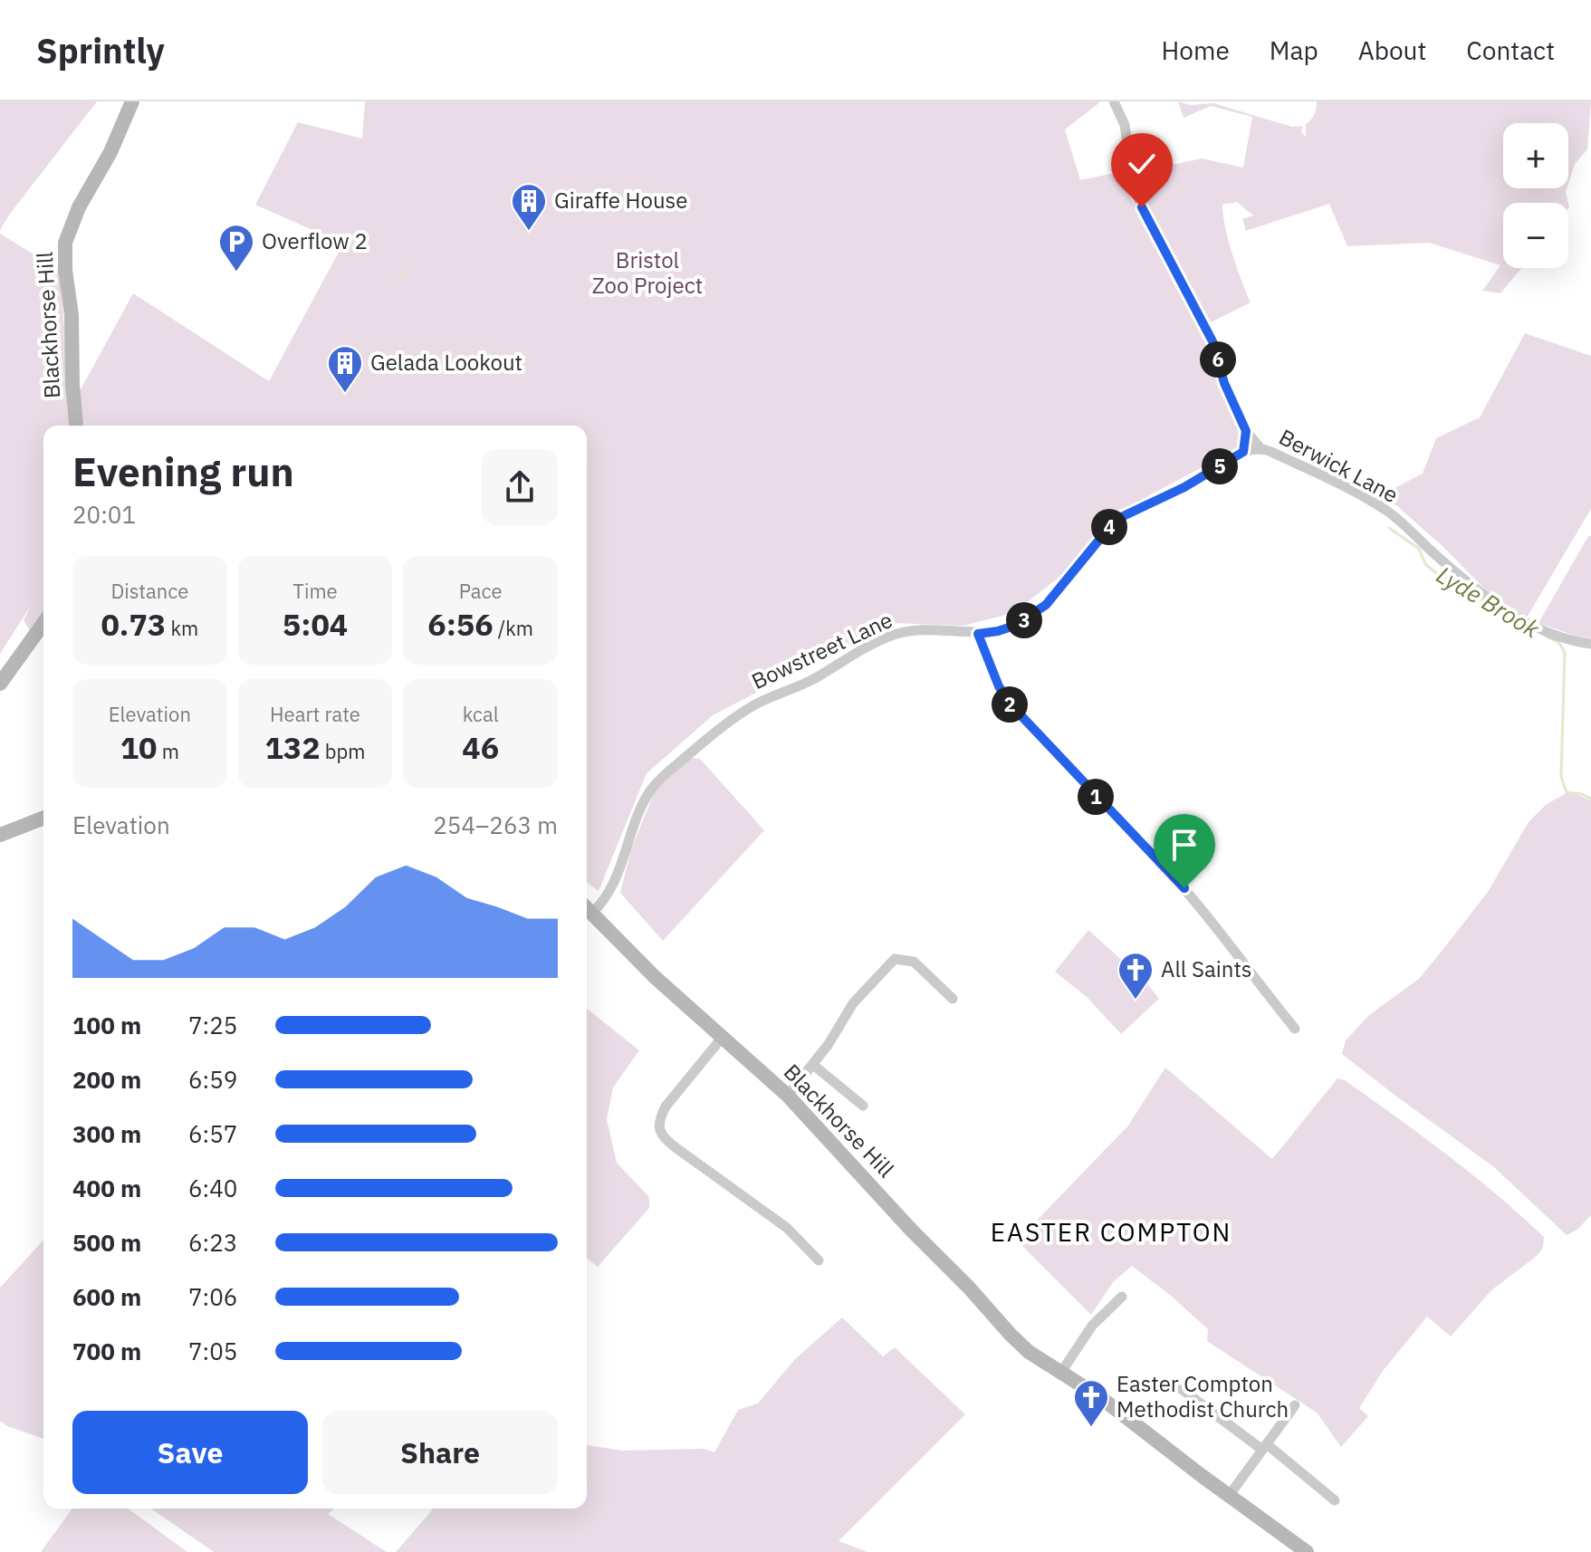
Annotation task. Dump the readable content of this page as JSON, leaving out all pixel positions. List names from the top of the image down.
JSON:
{
  "streets": {
    "main road": ["Blackhorse Hill"],
    "street": ["Berwick Lane", "Bowstreet Lane"]
  },
  "crossings": [
    ["Blackhorse Hill", "Bowstreet Lane"],
    ["Berwick Lane", "Bowstreet Lane"]
  ],
  "districts": ["EASTER COMPTON"],
  "water": ["Lyde Brook"],
  "parks": ["Bristol Zoo Project"],
  "places": {
    "building": ["Giraffe House", "Gelada Lookout"],
    "parking": ["Overflow 2"],
    "church": ["All Saints", "Easter Compton Methodist Church"]
  },
  "page": {
    "header": "Sprintly",
    "nav": [
      "Home",
      "Map",
      "About",
      "Contact"
    ],
    "map_buttons": ["+", "−"],
    "pins": [
      "6",
      "5",
      "4",
      "3",
      "2",
      "1"
    ],
    "heading": ["Evening run", "20:01"],
    "stats": [
      ["Distance", "0.73 km"],
      ["Time", "5:04"],
      ["Pace", "6:56 /km"],
      ["Elevation", "10 m"],
      ["Heart rate", "132 bpm"],
      ["kcal", "46"]
    ],
    "chart": ["Elevation", "254–263 m"],
    "list": [
      {
        "name": "100 m",
        "note": "7:25"
      },
      {
        "name": "200 m",
        "note": "6:59"
      },
      {
        "name": "300 m",
        "note": "6:57"
      },
      {
        "name": "400 m",
        "note": "6:40"
      },
      {
        "name": "500 m",
        "note": "6:23"
      },
      {
        "name": "600 m",
        "note": "7:06"
      },
      {
        "name": "700 m",
        "note": "7:05"
      }
    ],
    "buttons": ["Save", "Share"]
  }
}
